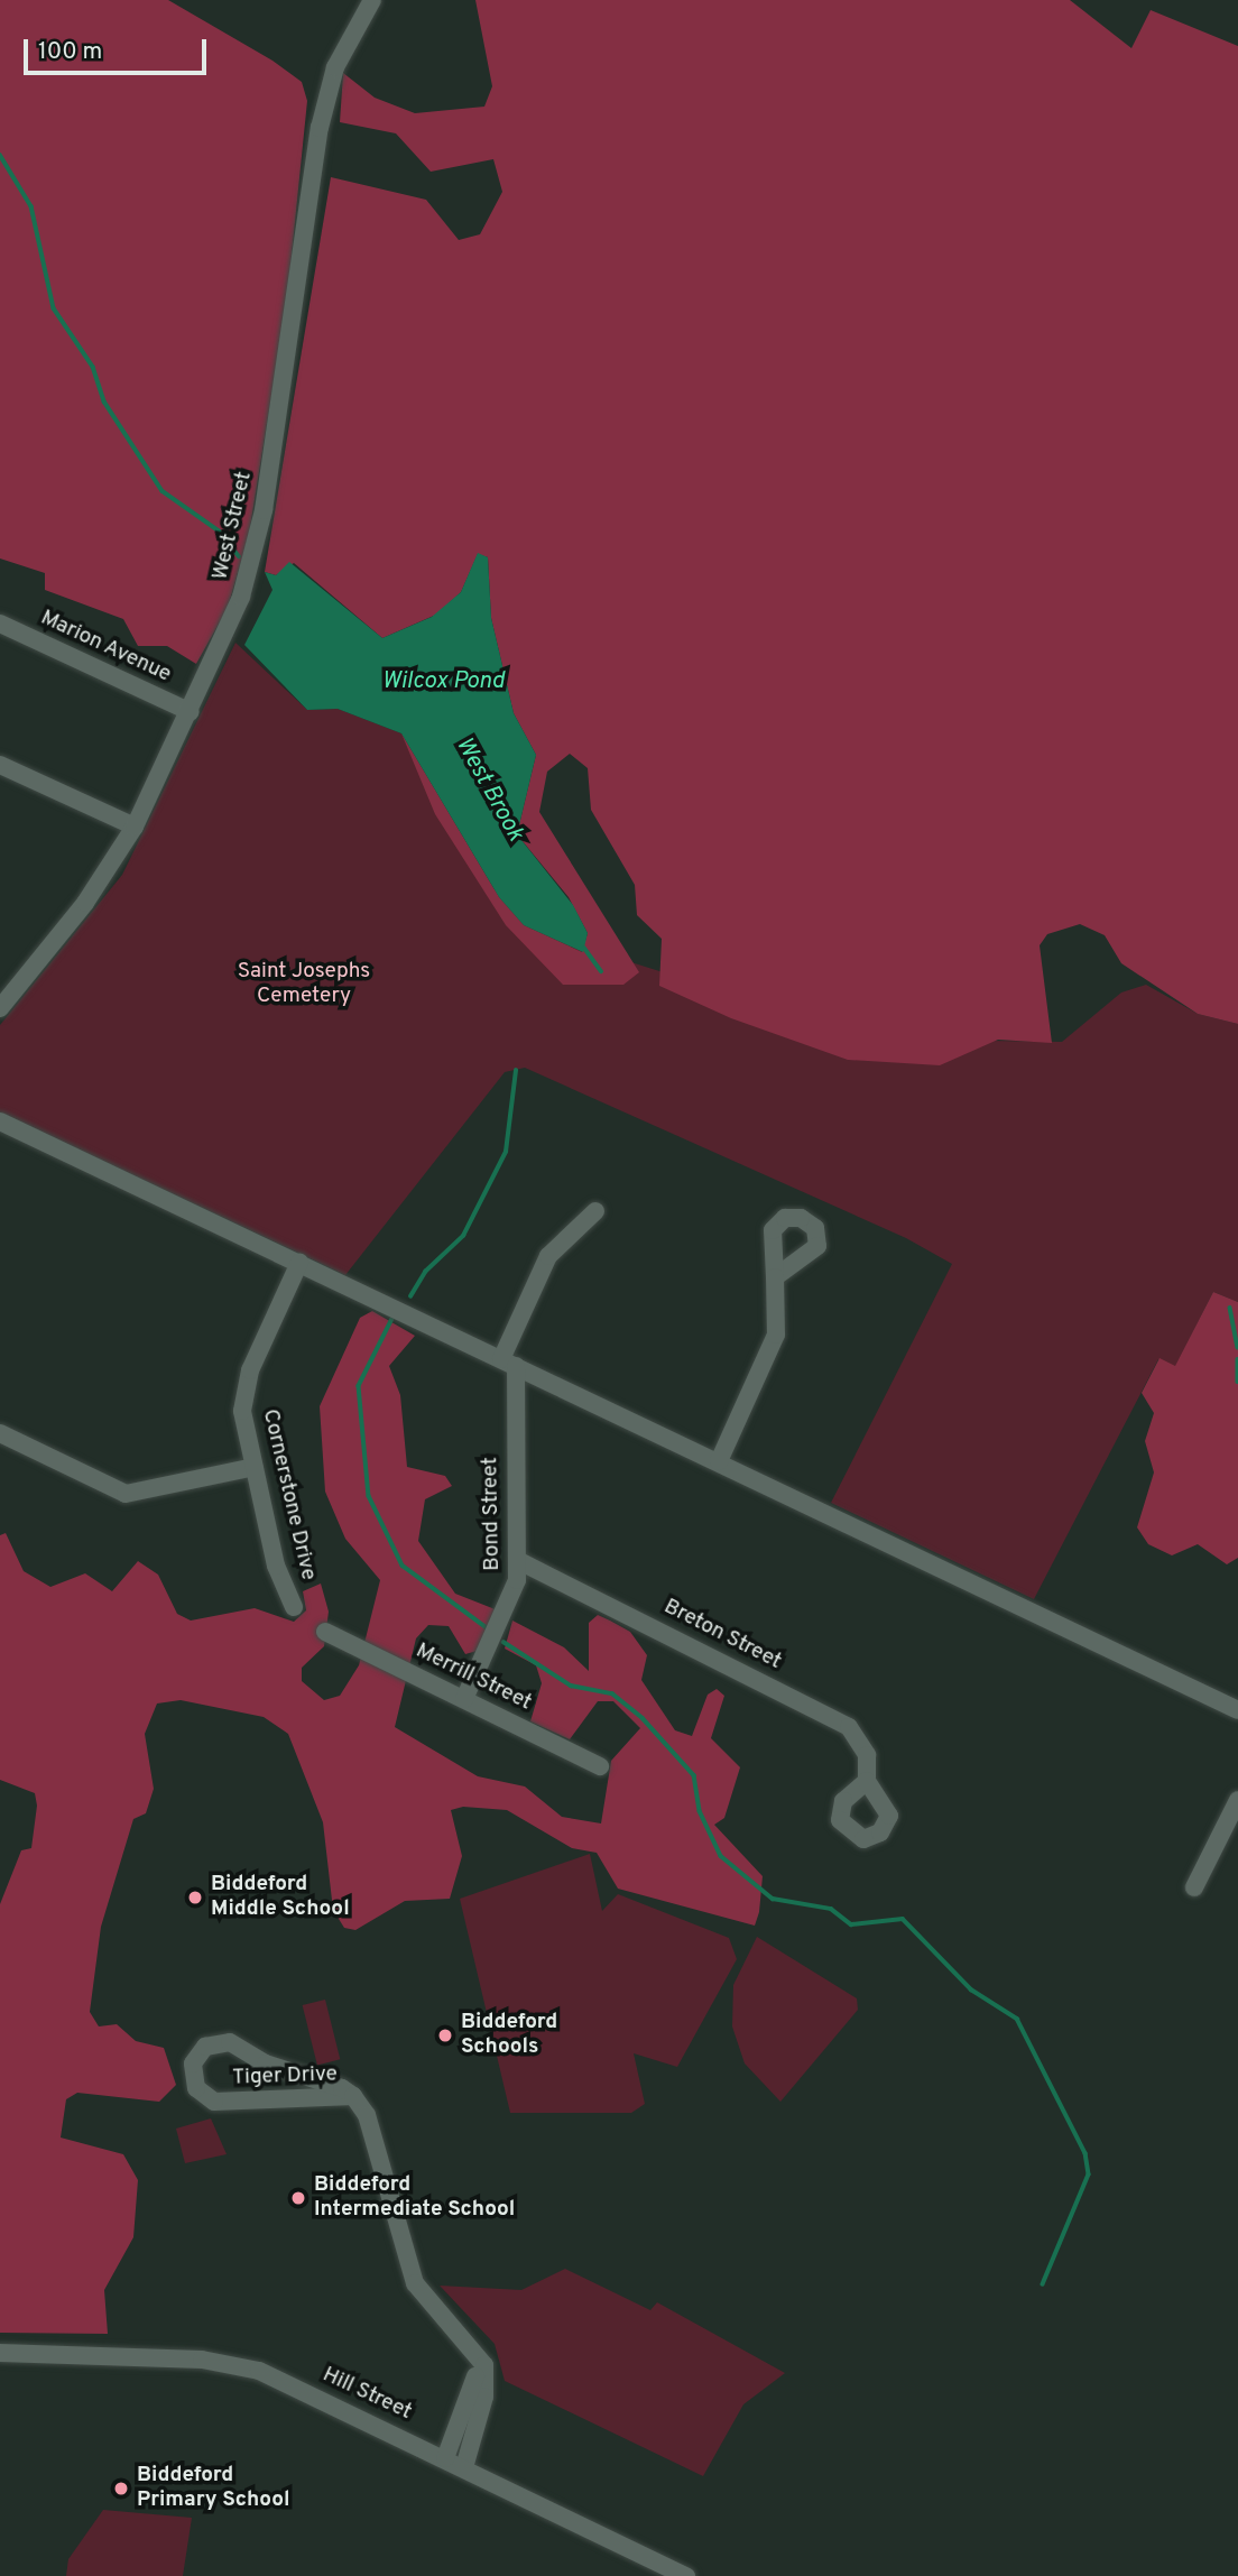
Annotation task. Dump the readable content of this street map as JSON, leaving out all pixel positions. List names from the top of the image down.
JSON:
{
  "streets": {
    "street": [
      "West Street",
      "Marion Avenue",
      "Cornerstone Drive",
      "Bond Street",
      "Breton Street",
      "Merrill Street",
      "Tiger Drive",
      "Hill Street"
    ]
  },
  "crossings": [
    ["West Street", "Marion Avenue"],
    ["Bond Street", "Breton Street"],
    ["Bond Street", "Merrill Street"],
    ["Tiger Drive", "Hill Street"]
  ],
  "water": ["Wilcox Pond", "West Brook"],
  "parks": ["Saint Josephs Cemetery"],
  "places": [
    "Biddeford Middle School",
    "Biddeford Schools",
    "Biddeford Intermediate School",
    "Biddeford Primary School"
  ],
  "scale_bar": "100 m"
}
